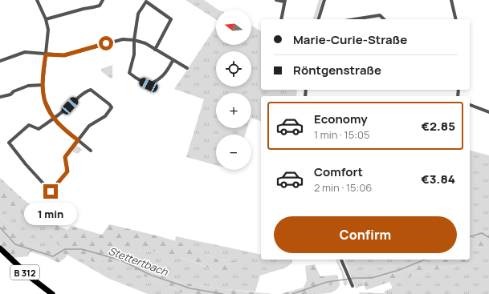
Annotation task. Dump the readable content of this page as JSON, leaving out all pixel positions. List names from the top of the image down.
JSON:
{
  "streets": {
    "highway": ["B 312"]
  },
  "water": ["Stettertbach"],
  "north": "left",
  "page": {
    "map_buttons": ["+", "−"],
    "banner": ["Marie-Curie-Straße", "Röntgenstraße"],
    "list": [
      {
        "name": "Economy",
        "note": "1 min · 15:05",
        "value": "€2.85"
      },
      {
        "name": "Comfort",
        "note": "2 min · 15:06",
        "value": "€3.84"
      }
    ],
    "bubble": "1 min",
    "buttons": "Confirm"
  }
}
